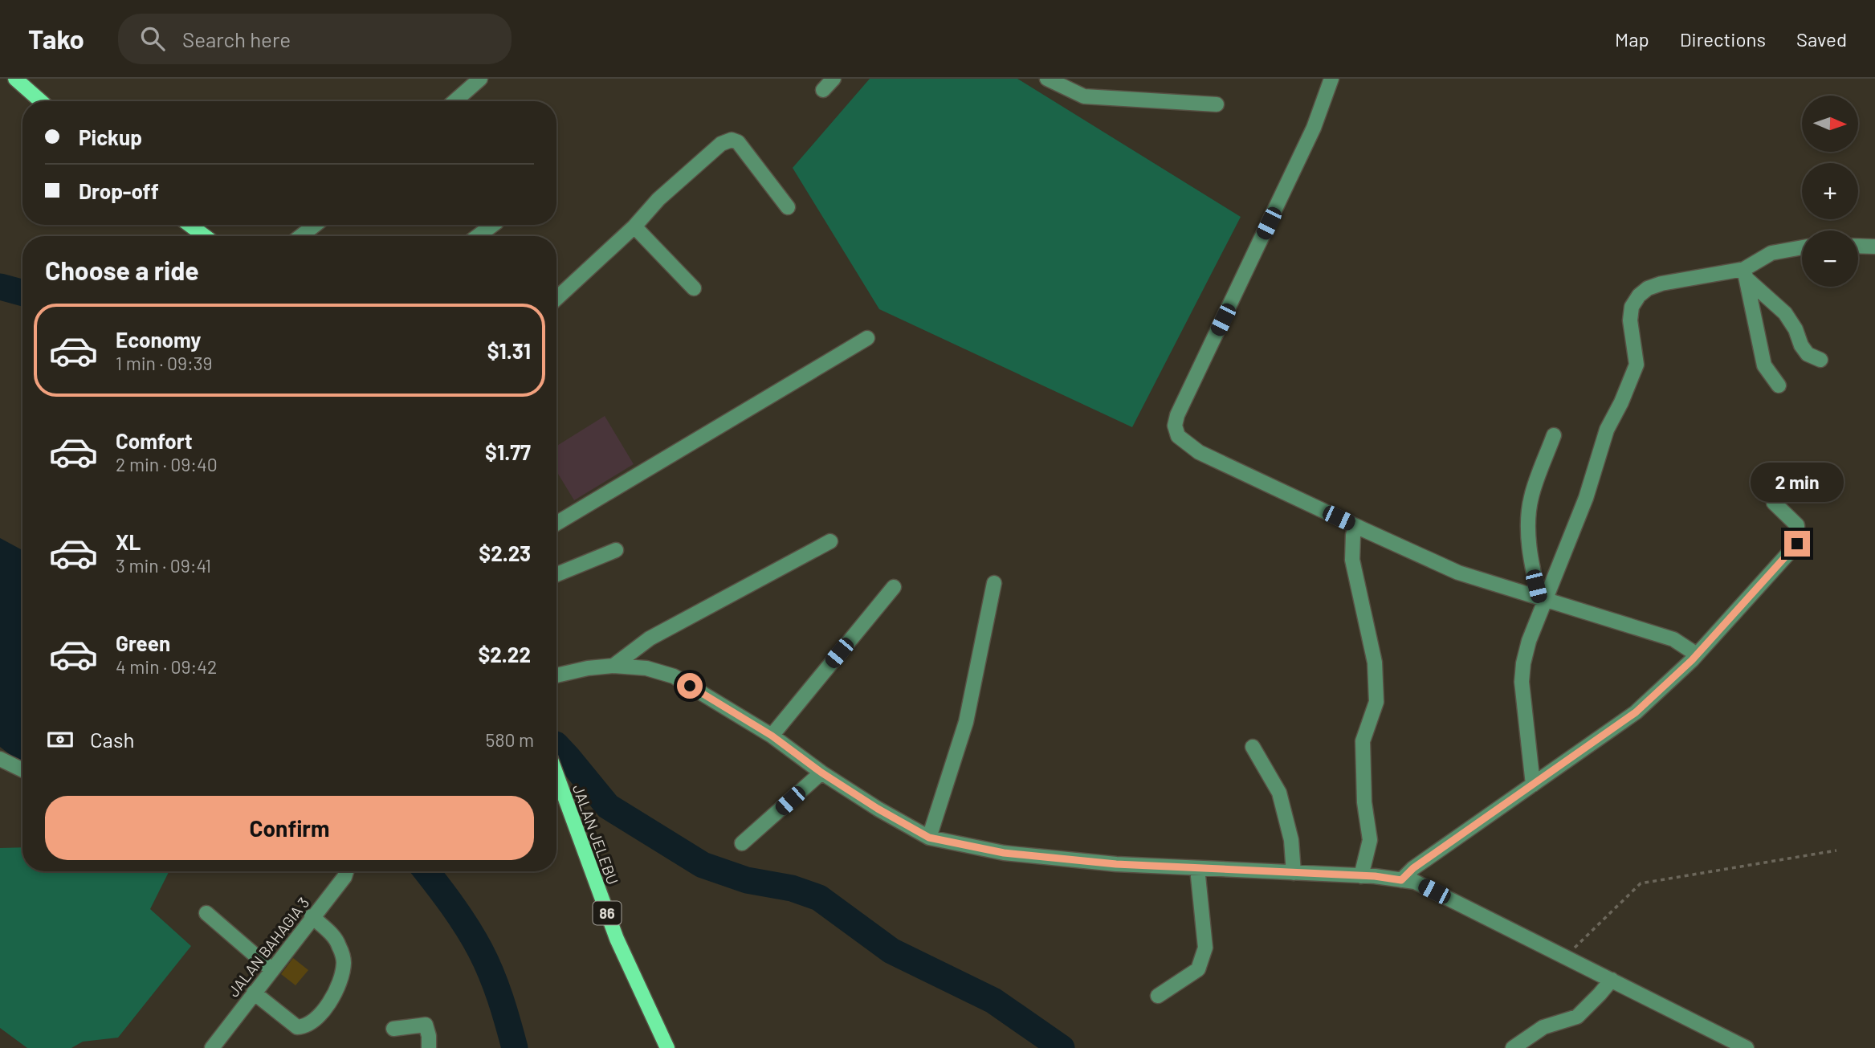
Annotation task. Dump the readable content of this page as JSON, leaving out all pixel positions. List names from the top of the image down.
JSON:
{
  "streets": {
    "main road": ["JALAN JELEBU", "86"],
    "street": ["JALAN BAHAGIA 3"]
  },
  "north": "right",
  "page": {
    "header": "Tako",
    "search": "Search here",
    "nav": ["Map", "Directions", "Saved"],
    "map_buttons": ["+", "−"],
    "banner": ["Pickup", "Drop-off"],
    "heading": "Choose a ride",
    "list": [
      {
        "name": "Economy",
        "note": "1 min · 09:39",
        "value": "$1.31"
      },
      {
        "name": "Comfort",
        "note": "2 min · 09:40",
        "value": "$1.77"
      },
      {
        "name": "XL",
        "note": "3 min · 09:41",
        "value": "$2.23"
      },
      {
        "name": "Green",
        "note": "4 min · 09:42",
        "value": "$2.22"
      }
    ],
    "bubble": "2 min",
    "pay": ["Cash", "580 m"],
    "buttons": "Confirm"
  }
}
